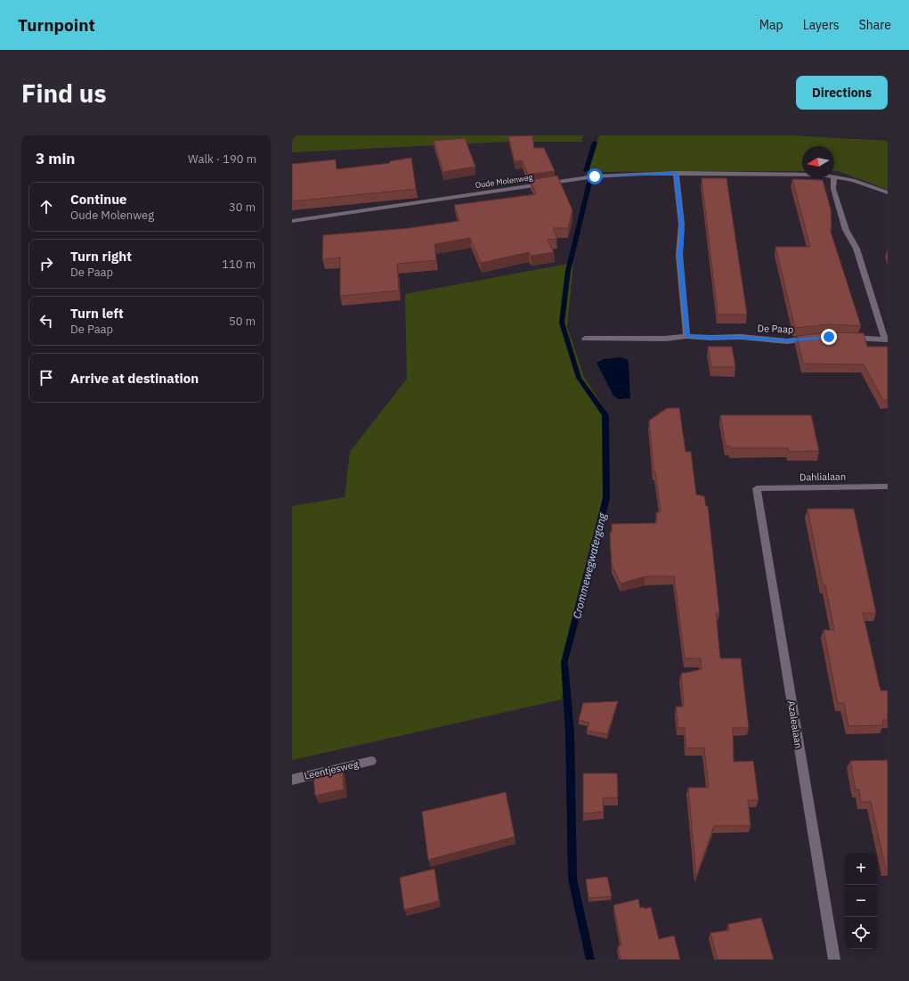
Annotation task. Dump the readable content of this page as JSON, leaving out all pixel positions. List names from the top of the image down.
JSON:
{
  "streets": {
    "street": [
      "Oude Molenweg",
      "De Paap",
      "Dahlialaan",
      "Azalealaan",
      "Leentjesweg"
    ]
  },
  "crossings": [
    ["Dahlialaan", "Azalealaan"]
  ],
  "water": ["Crommewegwatergang"],
  "north": "left",
  "page": {
    "header": "Turnpoint",
    "nav": ["Map", "Layers", "Share"],
    "buttons": "Directions",
    "title": "Find us",
    "heading": ["3 min", "Walk · 190 m"],
    "list": [
      ["Continue", "Oude Molenweg", "30 m"],
      ["Turn right", "De Paap", "110 m"],
      ["Turn left", "De Paap", "50 m"],
      "Arrive at destination"
    ],
    "map_buttons": ["+", "−"]
  }
}
